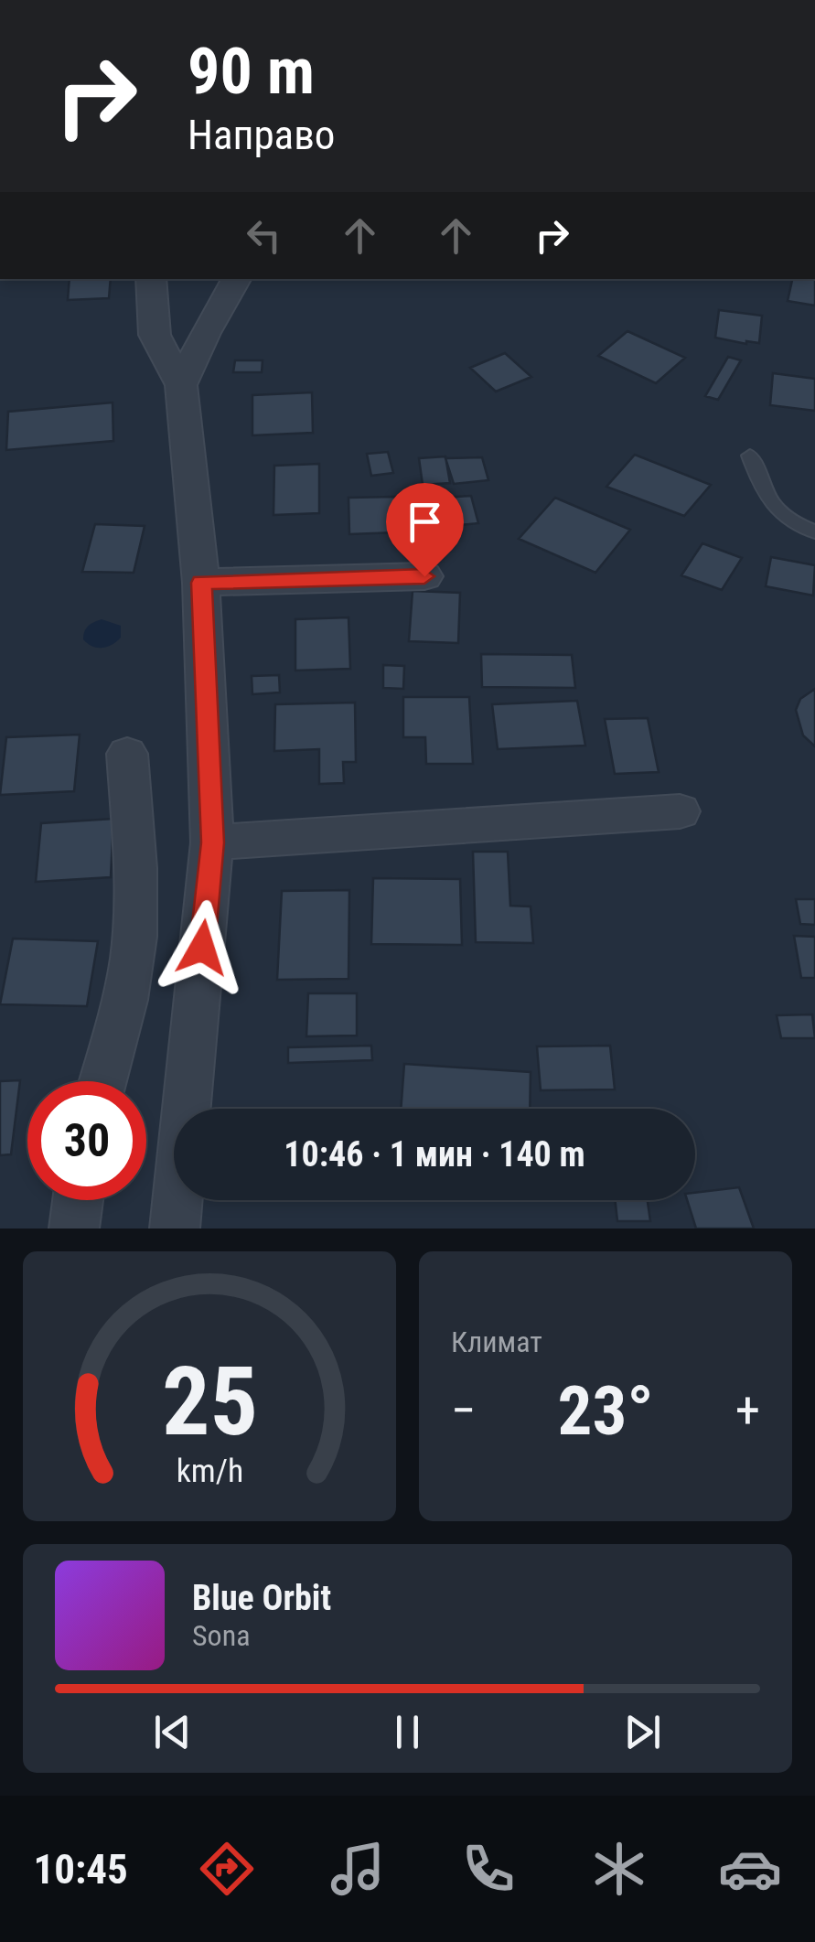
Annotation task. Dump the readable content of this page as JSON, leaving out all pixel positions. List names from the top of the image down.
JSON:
{
  "page": {
    "turn": ["90 m", "Направо"],
    "limit": "30",
    "trip": "10:46 · 1 мин · 140 m",
    "tile": "Климат",
    "heat": ["−", "23°", "+"],
    "song": ["Blue Orbit", "Sona"],
    "tabs": "10:45",
    "gauge": ["25", "km/h"]
  }
}
